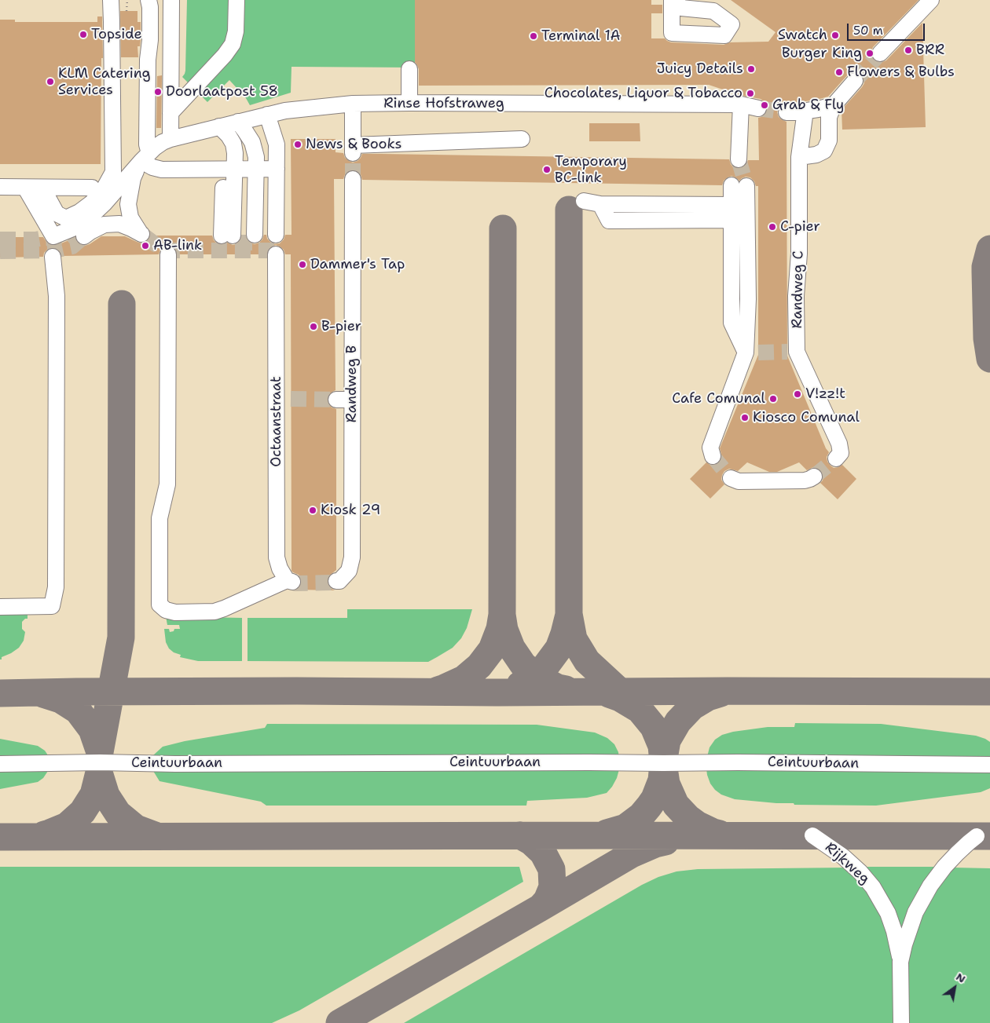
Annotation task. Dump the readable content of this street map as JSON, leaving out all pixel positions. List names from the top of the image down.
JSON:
{
  "streets": {
    "lane": [
      "Rinse Hofstraweg",
      "Randweg C",
      "Randweg B",
      "Octaanstraat",
      "Ceintuurbaan",
      "Rijkweg"
    ]
  },
  "places": [
    "Topside",
    "Swatch",
    "Terminal 1A",
    "BRR",
    "Burger King",
    "Juicy Details",
    "Flowers & Bulbs",
    "KLM Catering Services",
    "Doorlaatpost 58",
    "Chocolates, Liquor & Tobacco",
    "Grab & Fly",
    "News & Books",
    "Temporary BC-link",
    "C-pier",
    "AB-link",
    "Dammer's Tap",
    "B-pier",
    "V!zz!t",
    "Cafe Comunal",
    "Kiosco Comunal",
    "Kiosk 29"
  ],
  "scale_bar": "50 m",
  "north": "top right"
}
